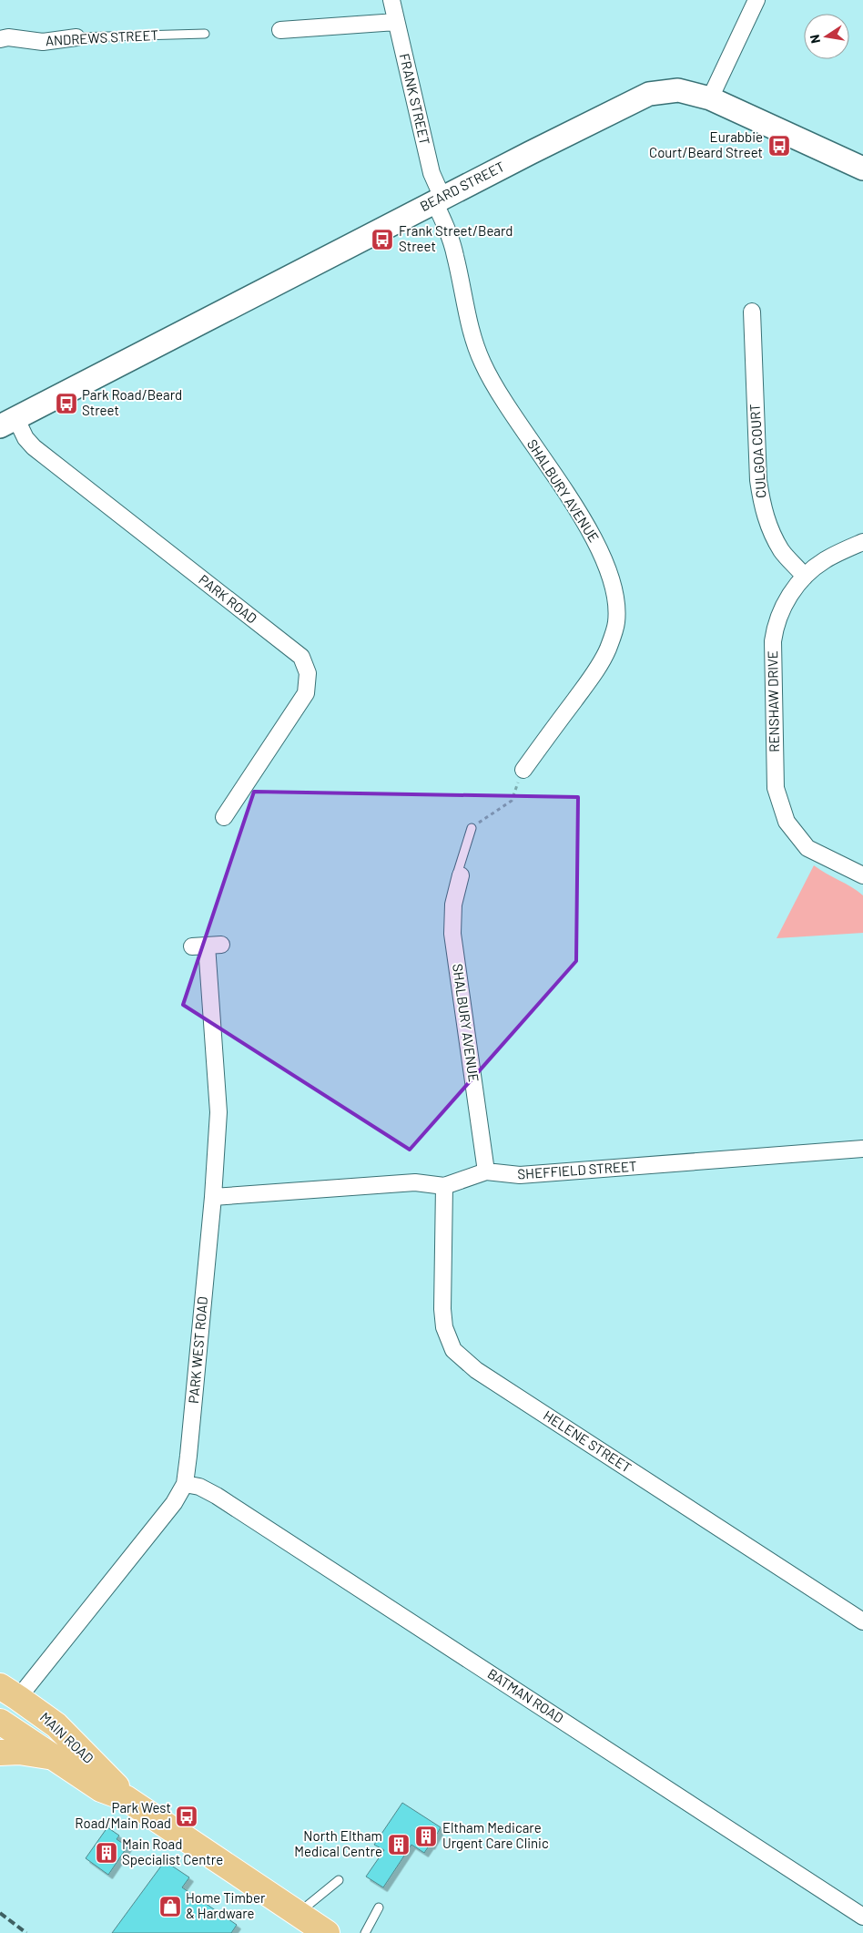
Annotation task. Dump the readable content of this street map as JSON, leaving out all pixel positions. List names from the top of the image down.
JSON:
{
  "streets": {
    "main road": ["MAIN ROAD"],
    "street": [
      "ANDREWS STREET",
      "FRANK STREET",
      "BEARD STREET",
      "CULGOA COURT",
      "SHALBURY AVENUE",
      "PARK ROAD",
      "RENSHAW DRIVE",
      "SHEFFIELD STREET",
      "PARK WEST ROAD",
      "HELENE STREET",
      "BATMAN ROAD"
    ]
  },
  "crossings": [
    ["FRANK STREET", "BEARD STREET"],
    ["FRANK STREET", "SHALBURY AVENUE"],
    ["BEARD STREET", "SHALBURY AVENUE"],
    ["BEARD STREET", "PARK ROAD"],
    ["CULGOA COURT", "RENSHAW DRIVE"],
    ["SHALBURY AVENUE", "SHEFFIELD STREET"],
    ["SHEFFIELD STREET", "PARK WEST ROAD"],
    ["SHEFFIELD STREET", "HELENE STREET"],
    ["PARK WEST ROAD", "BATMAN ROAD"],
    ["PARK WEST ROAD", "MAIN ROAD"]
  ],
  "places": {
    "bus stop": [
      "Eurabbie Court/Beard Street",
      "Frank Street/Beard Street",
      "Park Road/Beard Street",
      "Park West Road/Main Road"
    ],
    "building": ["Eltham Medicare Urgent Care Clinic", "North Eltham Medical Centre", "Main Road Specialist Centre"],
    "shop": ["Home Timber & Hardware"]
  },
  "north": "left"
}
